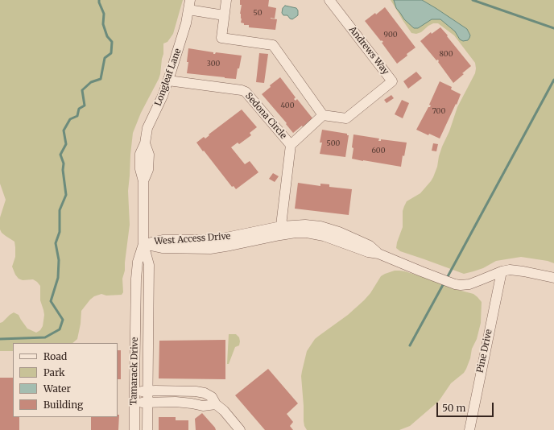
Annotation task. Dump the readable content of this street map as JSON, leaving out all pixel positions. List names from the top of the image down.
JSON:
{
  "streets": {
    "street": [
      "Andrews Way",
      "Longleaf Lane",
      "Sedona Circle",
      "West Access Drive",
      "Pine Drive",
      "Tamarack Drive"
    ]
  },
  "crossings": [
    ["Longleaf Lane", "Sedona Circle"],
    ["Longleaf Lane", "West Access Drive"],
    ["Longleaf Lane", "Tamarack Drive"],
    ["Sedona Circle", "West Access Drive"],
    ["West Access Drive", "Pine Drive"],
    ["West Access Drive", "Tamarack Drive"]
  ],
  "house_numbers": [
    "50",
    "900",
    "800",
    "300",
    "400",
    "700",
    "500",
    "600"
  ],
  "legend": [
    "Road",
    "Park",
    "Water",
    "Building"
  ],
  "scale_bar": "50 m"
}
